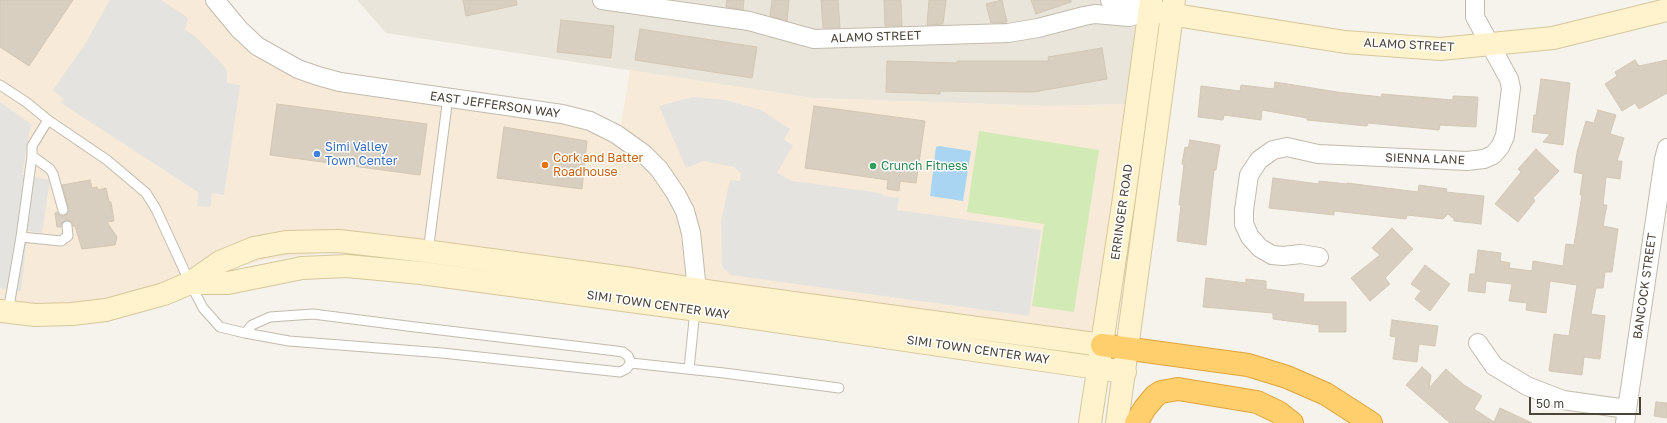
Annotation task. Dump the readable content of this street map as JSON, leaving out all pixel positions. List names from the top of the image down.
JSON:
{
  "streets": {
    "street": [
      "ALAMO STREET",
      "EAST JEFFERSON WAY",
      "SIENNA LANE",
      "ERRINGER ROAD",
      "BANCOCK STREET",
      "SIMI TOWN CENTER WAY"
    ]
  },
  "crossings": [
    ["ALAMO STREET", "SIENNA LANE"],
    ["ALAMO STREET", "ERRINGER ROAD"],
    ["EAST JEFFERSON WAY", "SIMI TOWN CENTER WAY"],
    ["ERRINGER ROAD", "SIMI TOWN CENTER WAY"]
  ],
  "places": ["Simi Valley Town Center", "Cork and Batter Roadhouse", "Crunch Fitness"],
  "scale_bar": "50 m"
}
